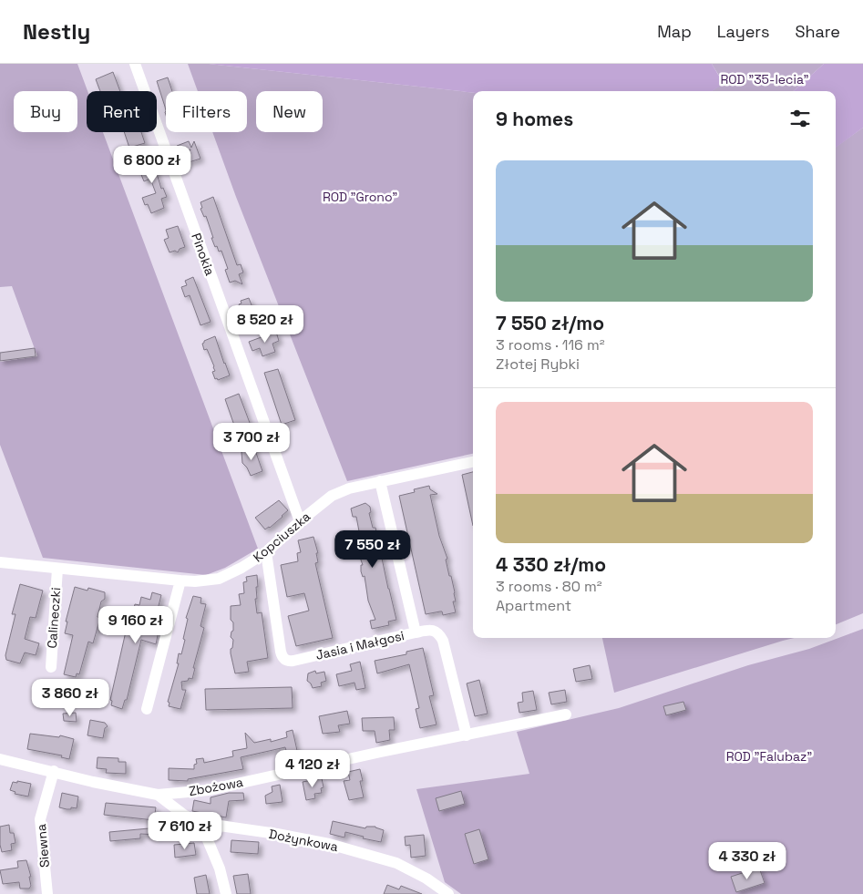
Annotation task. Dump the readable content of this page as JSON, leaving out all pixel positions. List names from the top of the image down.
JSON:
{
  "streets": {
    "street": [
      "Pinokia",
      "Kopciuszka",
      "Calineczki",
      "Jasia i Małgosi",
      "Zbożowa",
      "Dożynkowa",
      "Siewna"
    ]
  },
  "crossings": [
    ["Pinokia", "Kopciuszka"],
    ["Kopciuszka", "Calineczki"],
    ["Kopciuszka", "Jasia i Małgosi"],
    ["Jasia i Małgosi", "Zbożowa"],
    ["Zbożowa", "Dożynkowa"],
    ["Zbożowa", "Siewna"]
  ],
  "parks": ["ROD \"35-lecia\"", "ROD \"Grono\"", "ROD \"Falubaz\""],
  "page": {
    "header": "Nestly",
    "nav": ["Map", "Layers", "Share"],
    "chip": [
      "Buy",
      "Rent",
      "Filters",
      "New"
    ],
    "heading": "9 homes",
    "price": [
      "6 800 zł",
      "8 520 zł",
      "3 700 zł",
      "7 550 zł",
      "9 160 zł",
      "3 860 zł",
      "4 120 zł",
      "7 610 zł",
      "4 330 zł"
    ],
    "list": [
      {
        "name": "7 550 zł/mo",
        "note": "3 rooms · 116 m² · Złotej Rybki"
      },
      {
        "name": "4 330 zł/mo",
        "note": "3 rooms · 80 m² · Apartment"
      }
    ]
  }
}
